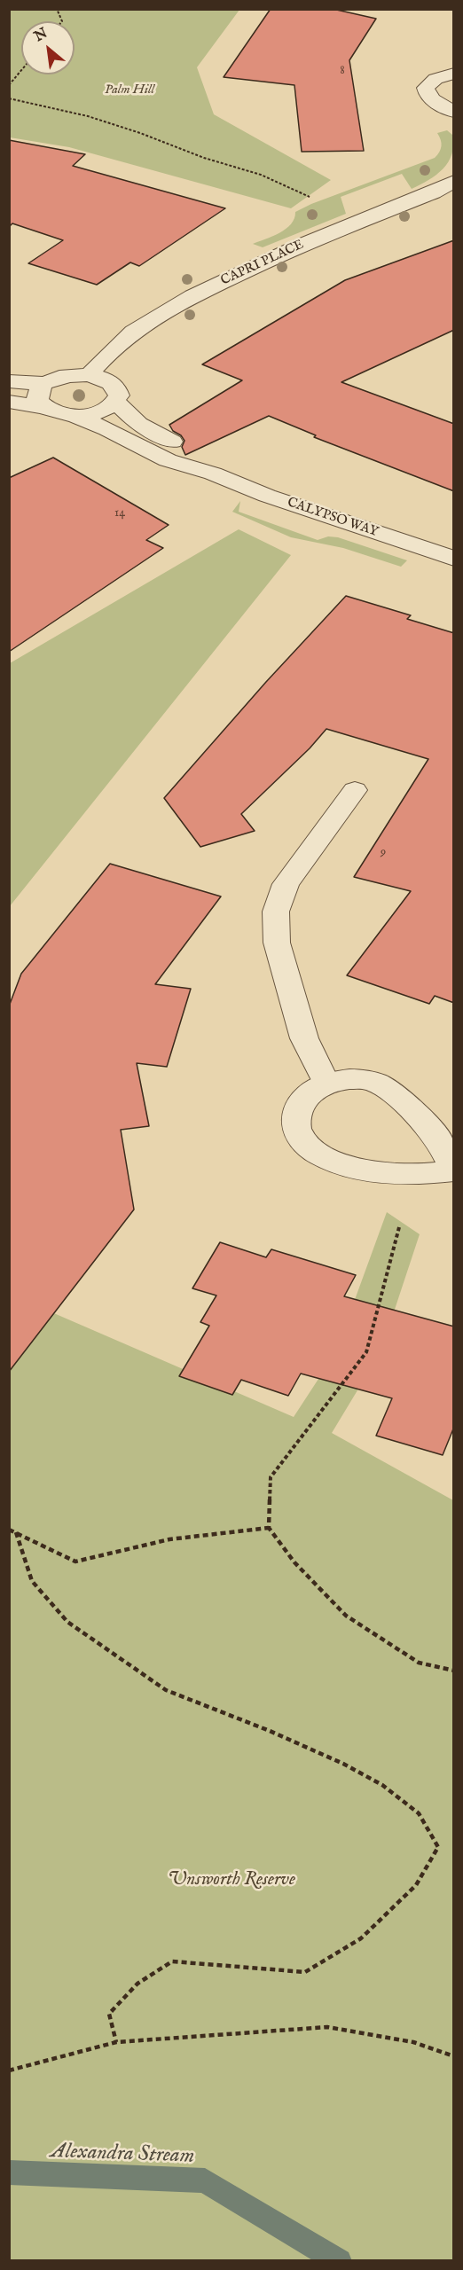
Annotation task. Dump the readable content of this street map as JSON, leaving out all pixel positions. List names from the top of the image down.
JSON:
{
  "streets": {
    "street": ["CAPRI PLACE", "CALYPSO WAY"]
  },
  "water": ["Alexandra Stream"],
  "parks": ["Palm Hill", "Unsworth Reserve"],
  "house_numbers": ["8", "14", "9"],
  "north": "top left"
}
